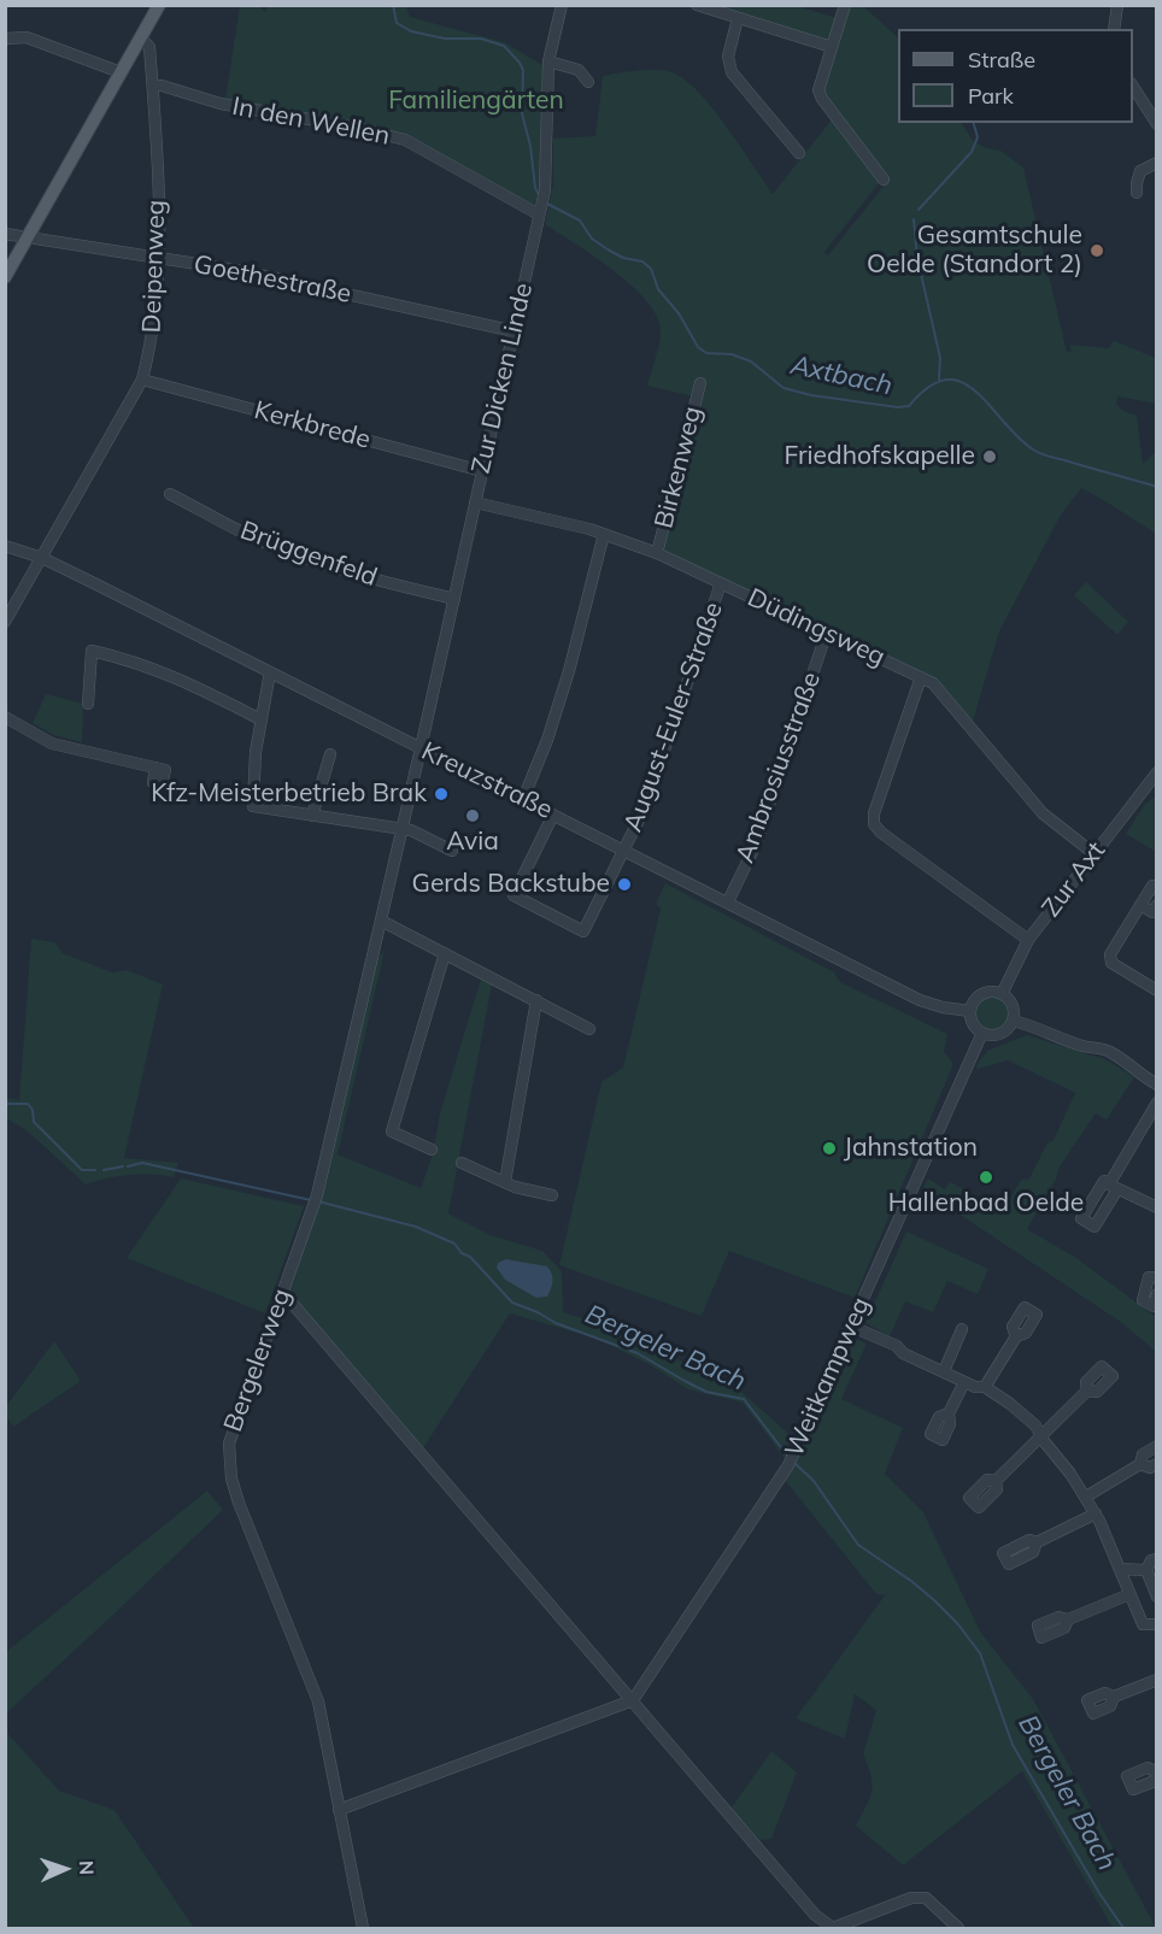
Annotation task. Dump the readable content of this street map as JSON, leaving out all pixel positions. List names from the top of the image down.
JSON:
{
  "streets": {
    "street": [
      "In den Wellen",
      "Deipenweg",
      "Goethestraße",
      "Zur Dicken Linde",
      "Kerkbrede",
      "Birkenweg",
      "Brüggenfeld",
      "Düdingsweg",
      "August-Euler-Straße",
      "Ambrosiusstraße",
      "Kreuzstraße",
      "Zur Axt",
      "Bergelerweg",
      "Weitkampweg"
    ]
  },
  "crossings": [
    ["In den Wellen", "Deipenweg"],
    ["In den Wellen", "Zur Dicken Linde"],
    ["Deipenweg", "Goethestraße"],
    ["Deipenweg", "Kerkbrede"],
    ["Deipenweg", "Kreuzstraße"],
    ["Goethestraße", "Zur Dicken Linde"],
    ["Zur Dicken Linde", "Kerkbrede"],
    ["Zur Dicken Linde", "Brüggenfeld"],
    ["Zur Dicken Linde", "Düdingsweg"],
    ["Zur Dicken Linde", "Kreuzstraße"],
    ["Zur Dicken Linde", "Bergelerweg"],
    ["Birkenweg", "Düdingsweg"],
    ["Düdingsweg", "August-Euler-Straße"],
    ["Düdingsweg", "Ambrosiusstraße"],
    ["Düdingsweg", "Zur Axt"],
    ["August-Euler-Straße", "Kreuzstraße"],
    ["Ambrosiusstraße", "Kreuzstraße"],
    ["Kreuzstraße", "Zur Axt"],
    ["Kreuzstraße", "Bergelerweg"],
    ["Kreuzstraße", "Weitkampweg"],
    ["Zur Axt", "Weitkampweg"]
  ],
  "water": ["Axtbach", "Bergeler Bach"],
  "parks": ["Familiengärten"],
  "places": [
    "Gesamtschule Oelde (Standort 2)",
    "Friedhofskapelle",
    "Kfz-Meisterbetrieb Brak",
    "Avia",
    "Gerds Backstube",
    "Jahnstation",
    "Hallenbad Oelde"
  ],
  "legend": ["Straße", "Park"],
  "north": "right"
}
